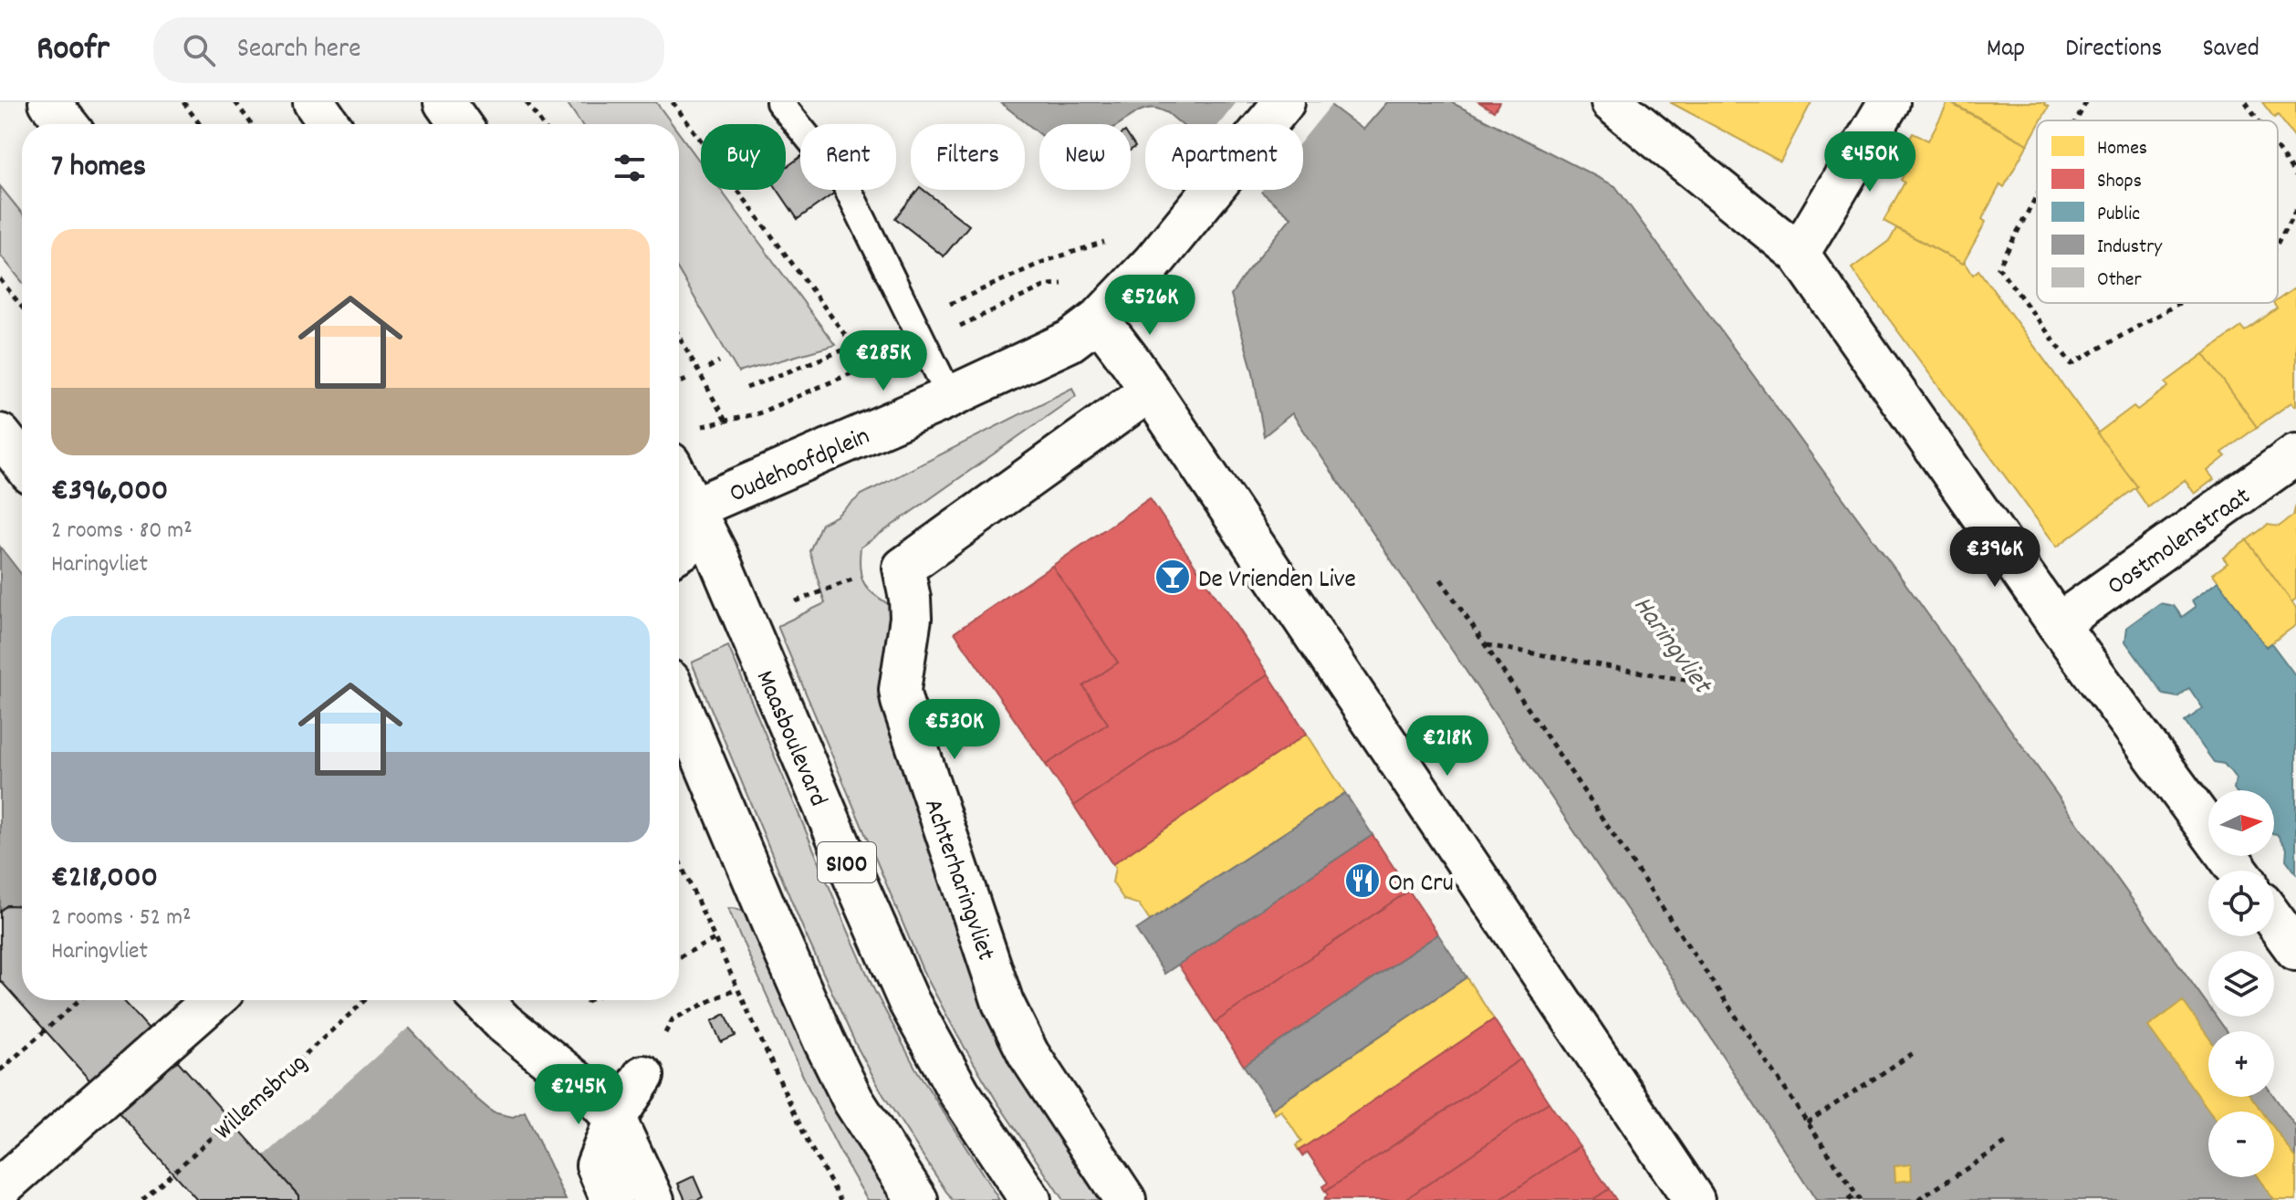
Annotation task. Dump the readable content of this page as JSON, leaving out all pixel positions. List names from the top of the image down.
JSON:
{
  "streets": {
    "street": [
      "Oudehoofdplein",
      "Oostmolenstraat",
      "Maasboulevard",
      "S100",
      "Achterharingvliet"
    ],
    "path": ["Willemsbrug"]
  },
  "crossings": [
    ["Oudehoofdplein", "Maasboulevard"]
  ],
  "water": ["Haringvliet"],
  "places": {
    "bar": ["De Vrienden Live"],
    "restaurant": ["On Cru"]
  },
  "legend": [
    "Homes",
    "Shops",
    "Public",
    "Industry",
    "Other"
  ],
  "north": "right",
  "page": {
    "header": "Roofr",
    "search": "Search here",
    "nav": ["Map", "Directions", "Saved"],
    "chip": [
      "Buy",
      "Rent",
      "Filters",
      "New",
      "Apartment"
    ],
    "heading": "7 homes",
    "price": [
      "€450K",
      "€526K",
      "€285K",
      "€396K",
      "€530K",
      "€218K",
      "€245K"
    ],
    "list": [
      {
        "name": "€396,000",
        "note": "2 rooms · 80 m² · Haringvliet"
      },
      {
        "name": "€218,000",
        "note": "2 rooms · 52 m² · Haringvliet"
      }
    ],
    "map_buttons": ["+", "−"]
  }
}
